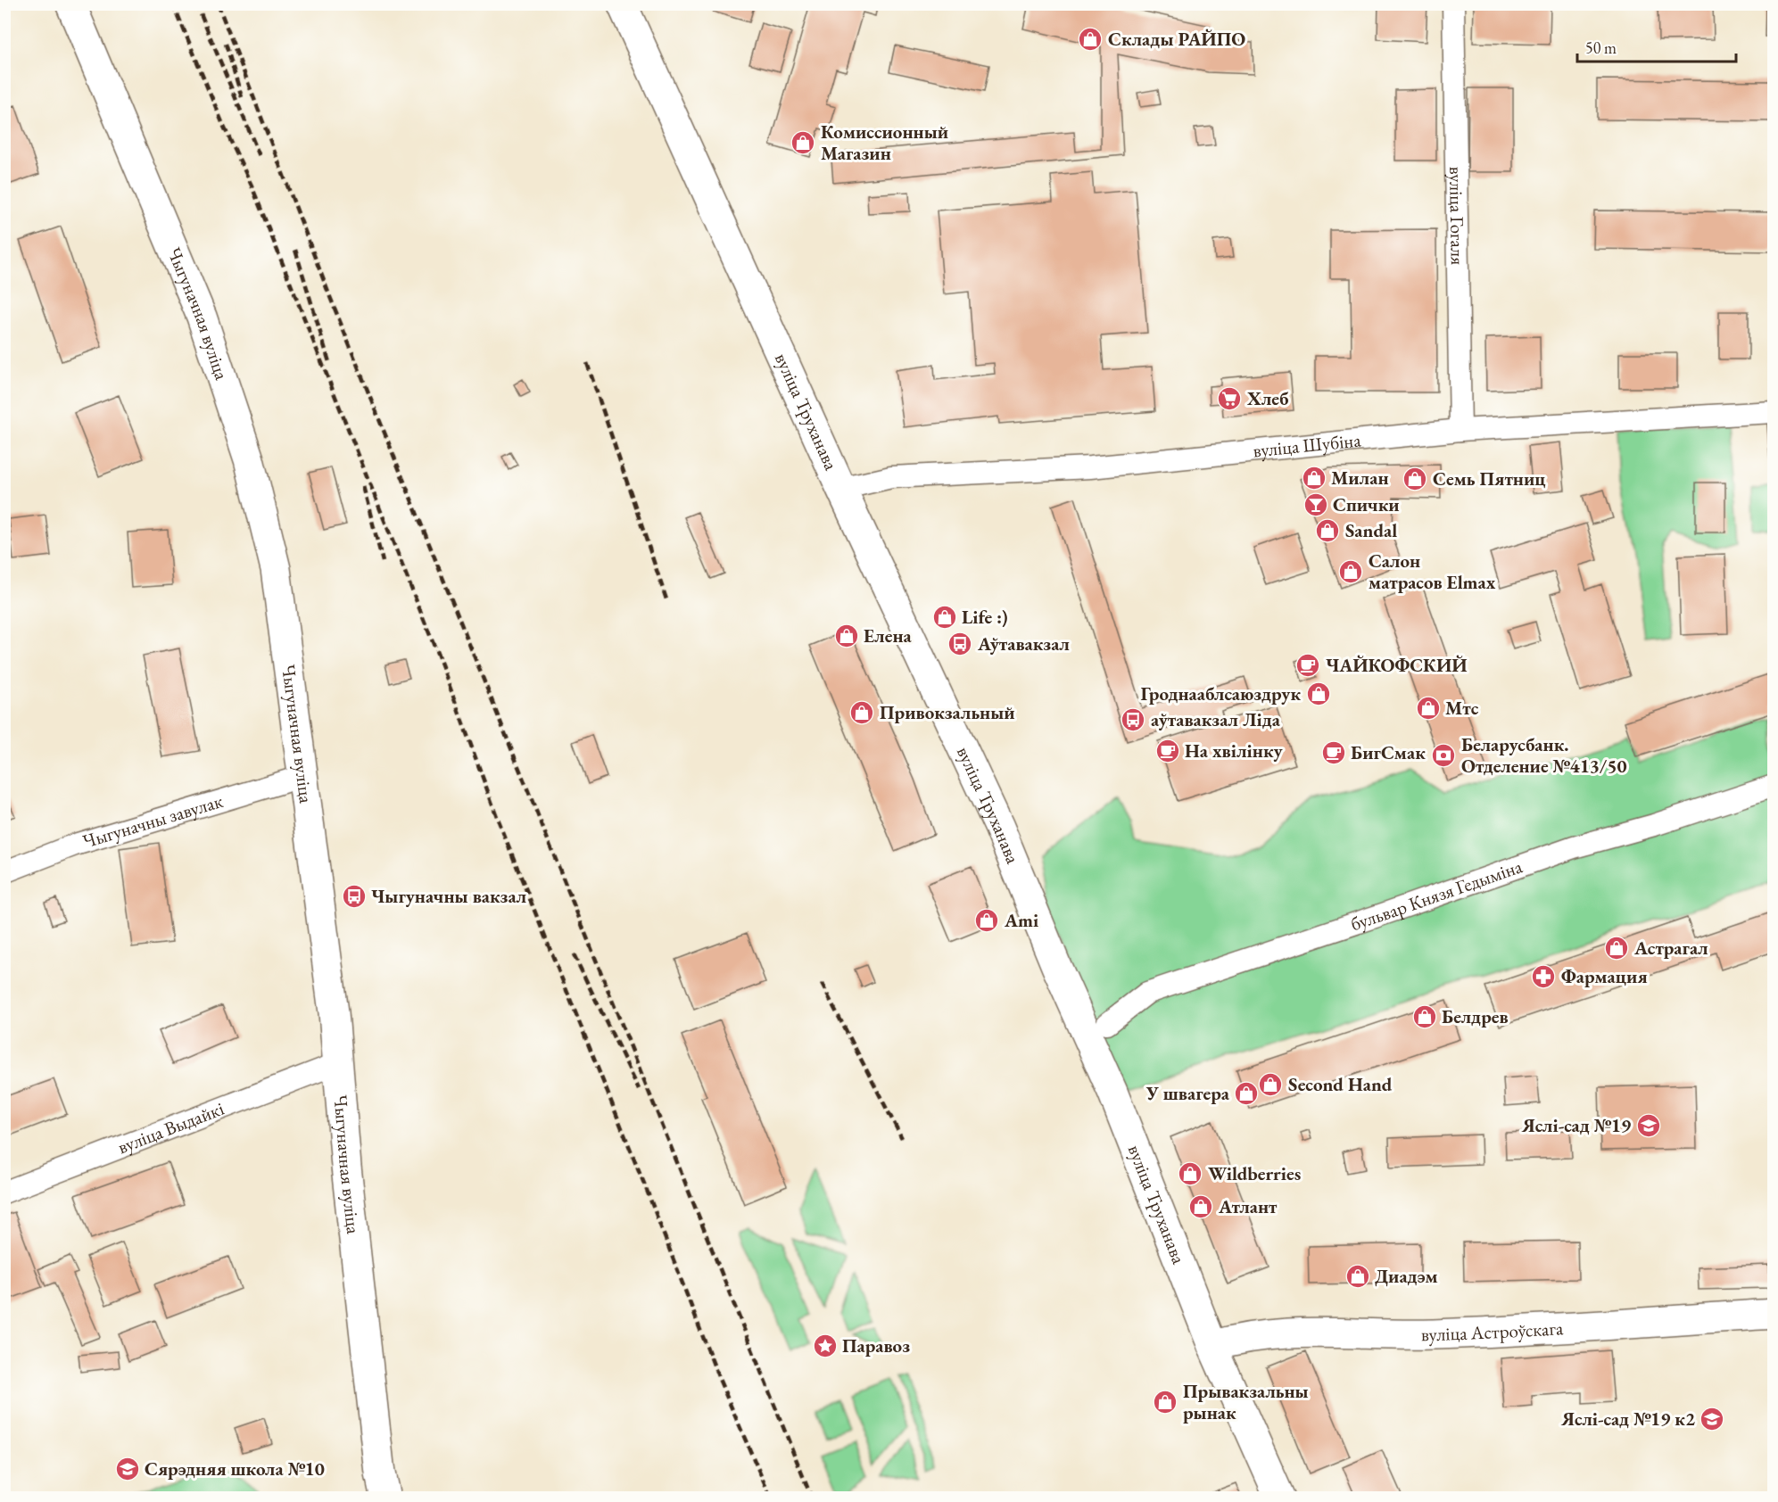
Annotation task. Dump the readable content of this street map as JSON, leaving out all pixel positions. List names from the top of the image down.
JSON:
{
  "streets": {
    "street": [
      "вуліца Гогаля",
      "Чыгуначная вуліца",
      "вуліца Труханава",
      "вуліца Шубіна",
      "Чыгуначны завулак",
      "бульвар Князя Гедыміна",
      "вуліца Выдайкі",
      "вуліца Астроўскага"
    ]
  },
  "crossings": [
    ["вуліца Гогаля", "вуліца Шубіна"],
    ["Чыгуначная вуліца", "Чыгуначны завулак"],
    ["Чыгуначная вуліца", "вуліца Выдайкі"],
    ["вуліца Труханава", "вуліца Шубіна"],
    ["вуліца Труханава", "вуліца Астроўскага"]
  ],
  "places": {
    "shop": [
      "Склады РАЙПО",
      "Комиссионный Магазин",
      "Милан",
      "Семь Пятниц",
      "Sandal",
      "Салон матрасов Elmax",
      "Life :)",
      "Елена",
      "Гроднааблсаюздрук",
      "Мтс",
      "Привокзальный",
      "Ami",
      "Астрагал",
      "Белдрев",
      "Second Hand",
      "У швагера",
      "Wildberries",
      "Атлант",
      "Диадэм",
      "Прывакзальны рынак"
    ],
    "supermarket": ["Хлеб"],
    "bar": ["Спички"],
    "bus stop": ["Аўтавакзал", "аўтавакзал Ліда", "Чыгуначны вакзал"],
    "cafe": ["ЧАЙКОФСКИЙ", "На хвілінку", "БигСмак"],
    "bank": ["Беларусбанк. Отделение №413/50"],
    "pharmacy": ["Фармация"],
    "school or university": ["Яслі-сад №19", "Яслі-сад №19 к2", "Сярэдняя школа №10"],
    "place": ["Паравоз"]
  },
  "scale_bar": "50 m"
}
